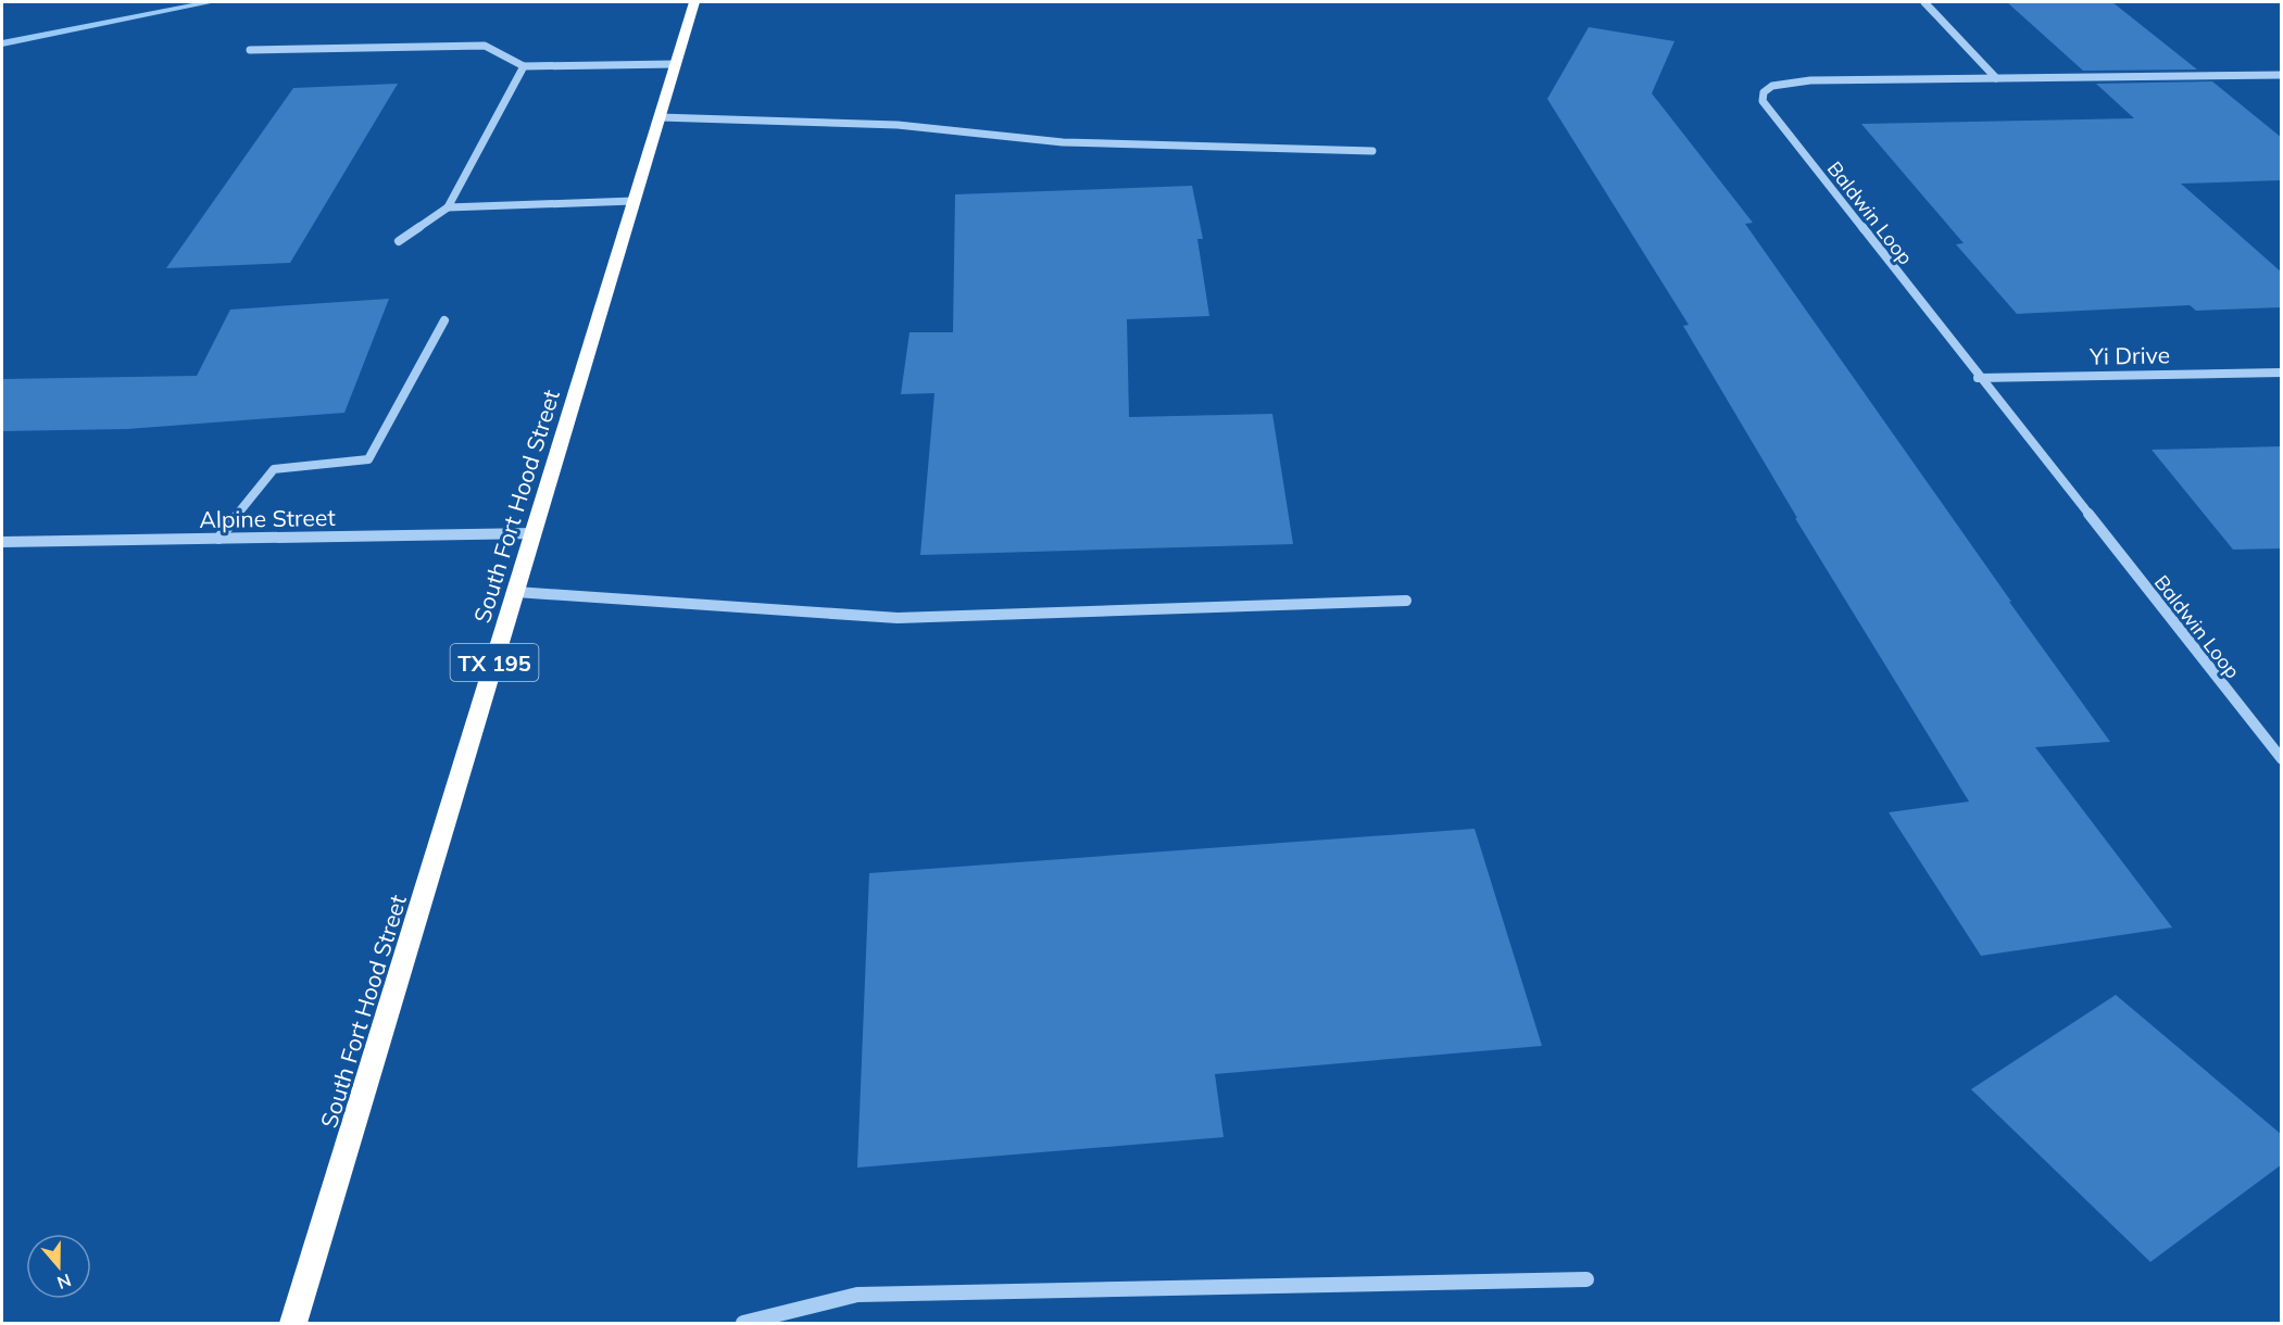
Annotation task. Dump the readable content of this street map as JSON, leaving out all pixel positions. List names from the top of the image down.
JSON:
{
  "streets": {
    "highway": ["South Fort Hood Street", "TX 195"],
    "street": ["Baldwin Loop", "Yi Drive", "Alpine Street"]
  },
  "crossings": [
    ["Baldwin Loop", "Yi Drive"],
    ["South Fort Hood Street", "Alpine Street"]
  ],
  "north": "bottom"
}
